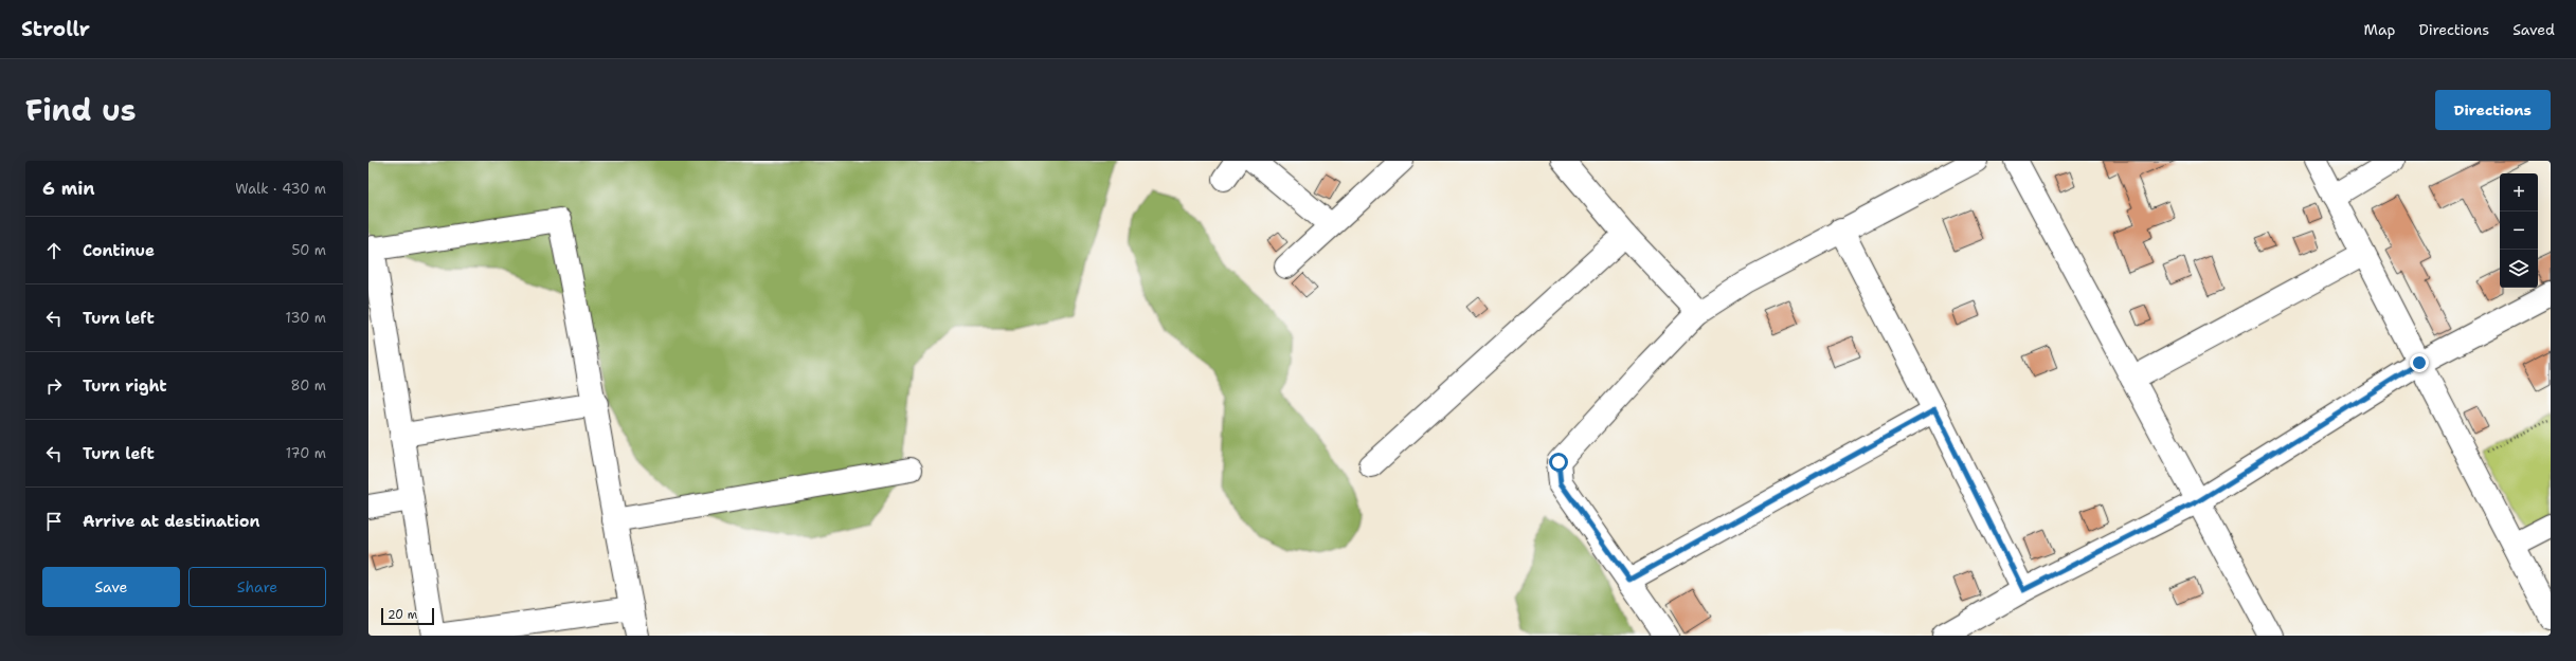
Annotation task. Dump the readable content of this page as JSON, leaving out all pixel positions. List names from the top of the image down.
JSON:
{
  "scale_bar": "20 m",
  "page": {
    "header": "Strollr",
    "nav": ["Map", "Directions", "Saved"],
    "title": "Find us",
    "buttons": [
      "Directions",
      ["Save", "Share"]
    ],
    "heading": ["6 min", "Walk · 430 m"],
    "map_buttons": ["+", "−"],
    "list": [
      ["Continue", "50 m"],
      ["Turn left", "130 m"],
      ["Turn right", "80 m"],
      ["Turn left", "170 m"],
      "Arrive at destination"
    ],
    "scale": "20 m"
  }
}
